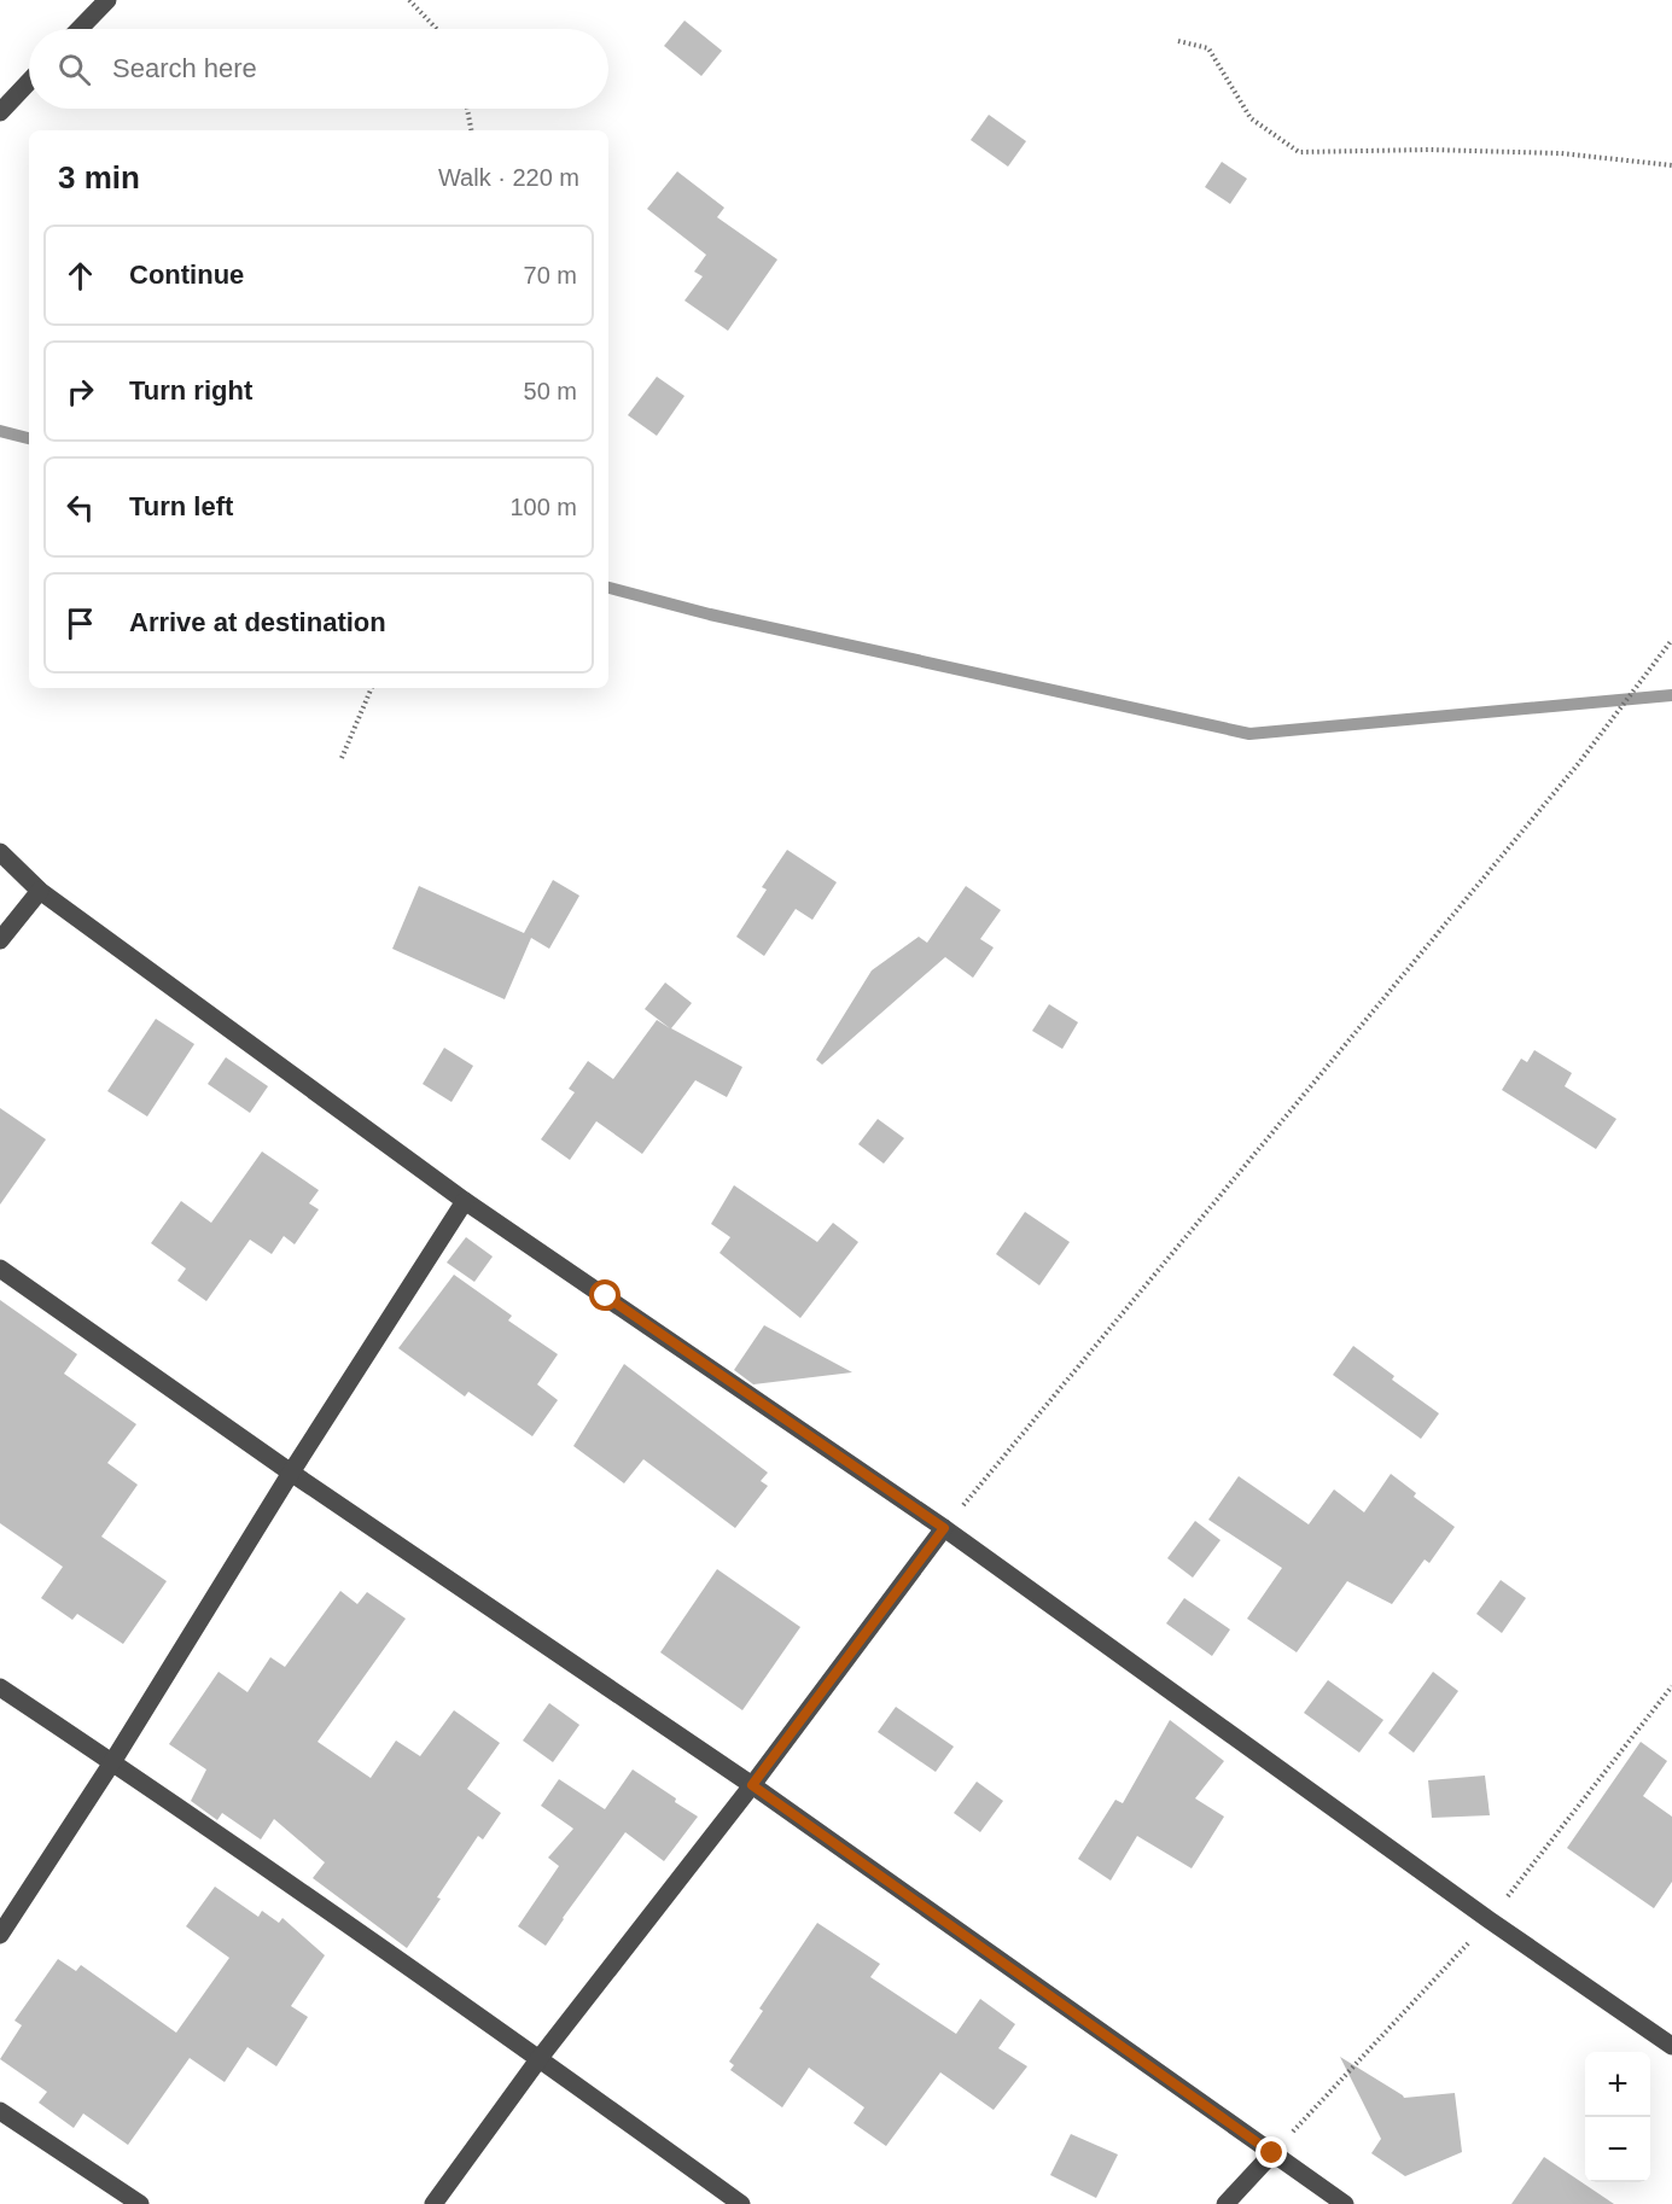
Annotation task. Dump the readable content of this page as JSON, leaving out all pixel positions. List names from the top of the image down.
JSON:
{
  "page": {
    "search": "Search here",
    "heading": ["3 min", "Walk · 220 m"],
    "list": [
      ["Continue", "70 m"],
      ["Turn right", "50 m"],
      ["Turn left", "100 m"],
      "Arrive at destination"
    ],
    "map_buttons": ["+", "−"]
  }
}
